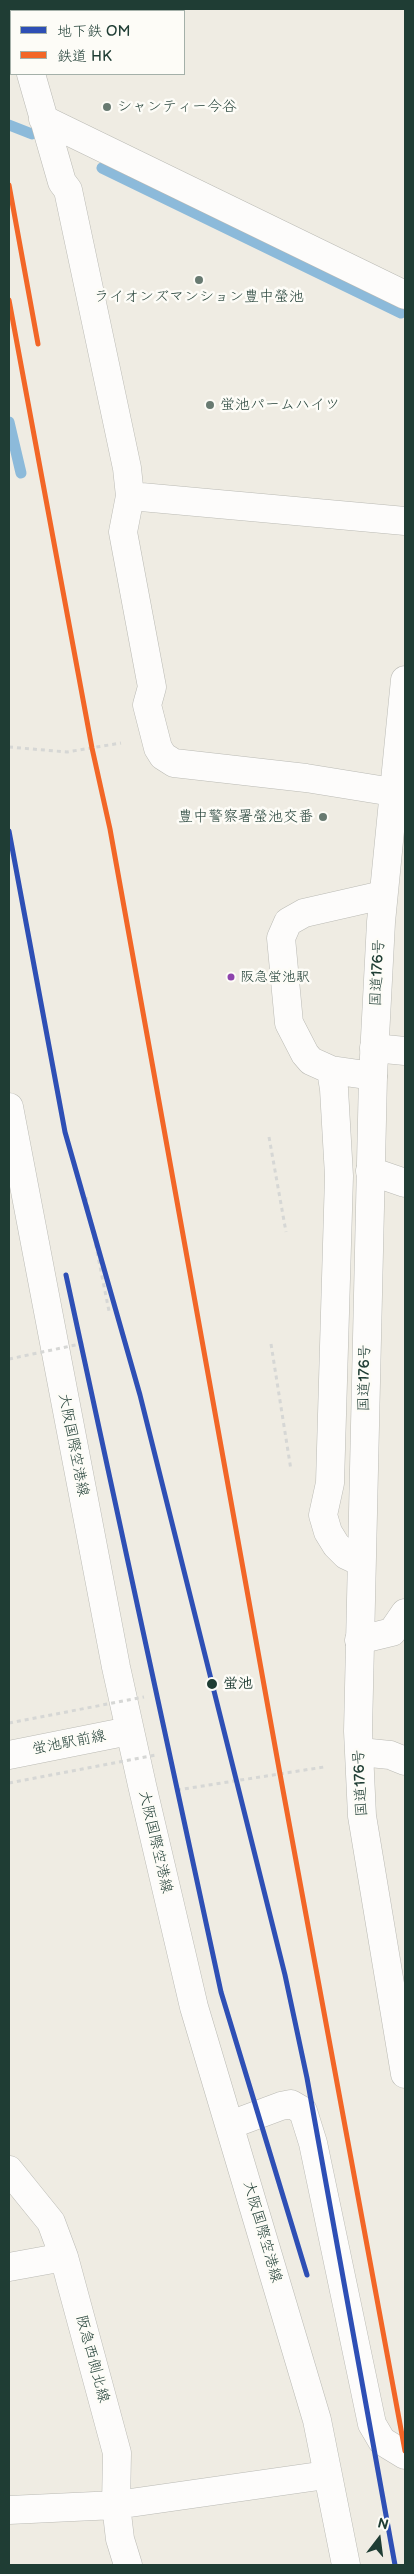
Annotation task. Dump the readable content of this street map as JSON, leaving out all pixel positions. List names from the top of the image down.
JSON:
{
  "streets": {
    "main road": [
      "国道176号",
      "大阪国際空港線",
      "蛍池駅前線",
      "阪急西側北線"
    ]
  },
  "crossings": [
    ["大阪国際空港線", "蛍池駅前線"]
  ],
  "places": [
    "シャンティー今谷",
    "ライオンズマンション豊中螢池",
    "蛍池パームハイツ",
    "豊中警察署螢池交番",
    "阪急蛍池駅",
    "蛍池"
  ],
  "lines": ["rail line HK", "metro line OM"],
  "legend": ["地下鉄 OM", "鉄道 HK"],
  "north": "top"
}
